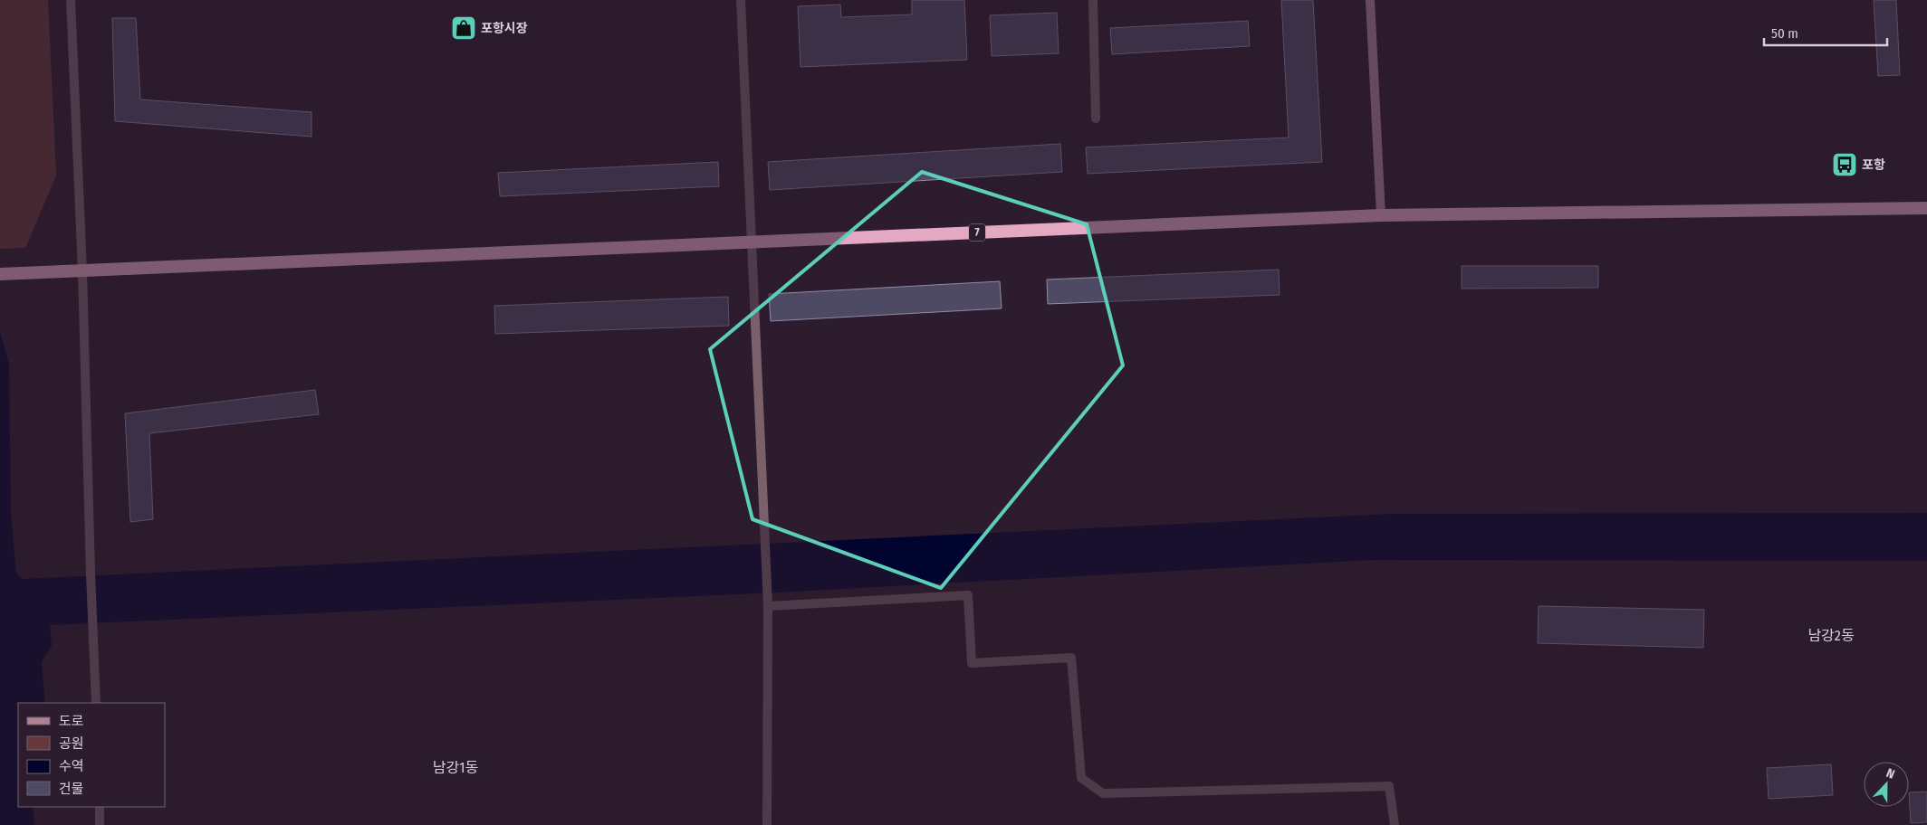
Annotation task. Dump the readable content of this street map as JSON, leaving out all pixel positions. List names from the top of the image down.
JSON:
{
  "streets": {
    "highway": ["7"]
  },
  "districts": ["남강2동", "남강1동"],
  "places": {
    "shop": ["포항시장"],
    "bus stop": ["포항"]
  },
  "legend": [
    "도로",
    "공원",
    "수역",
    "건물"
  ],
  "scale_bar": "50 m",
  "north": "top"
}
